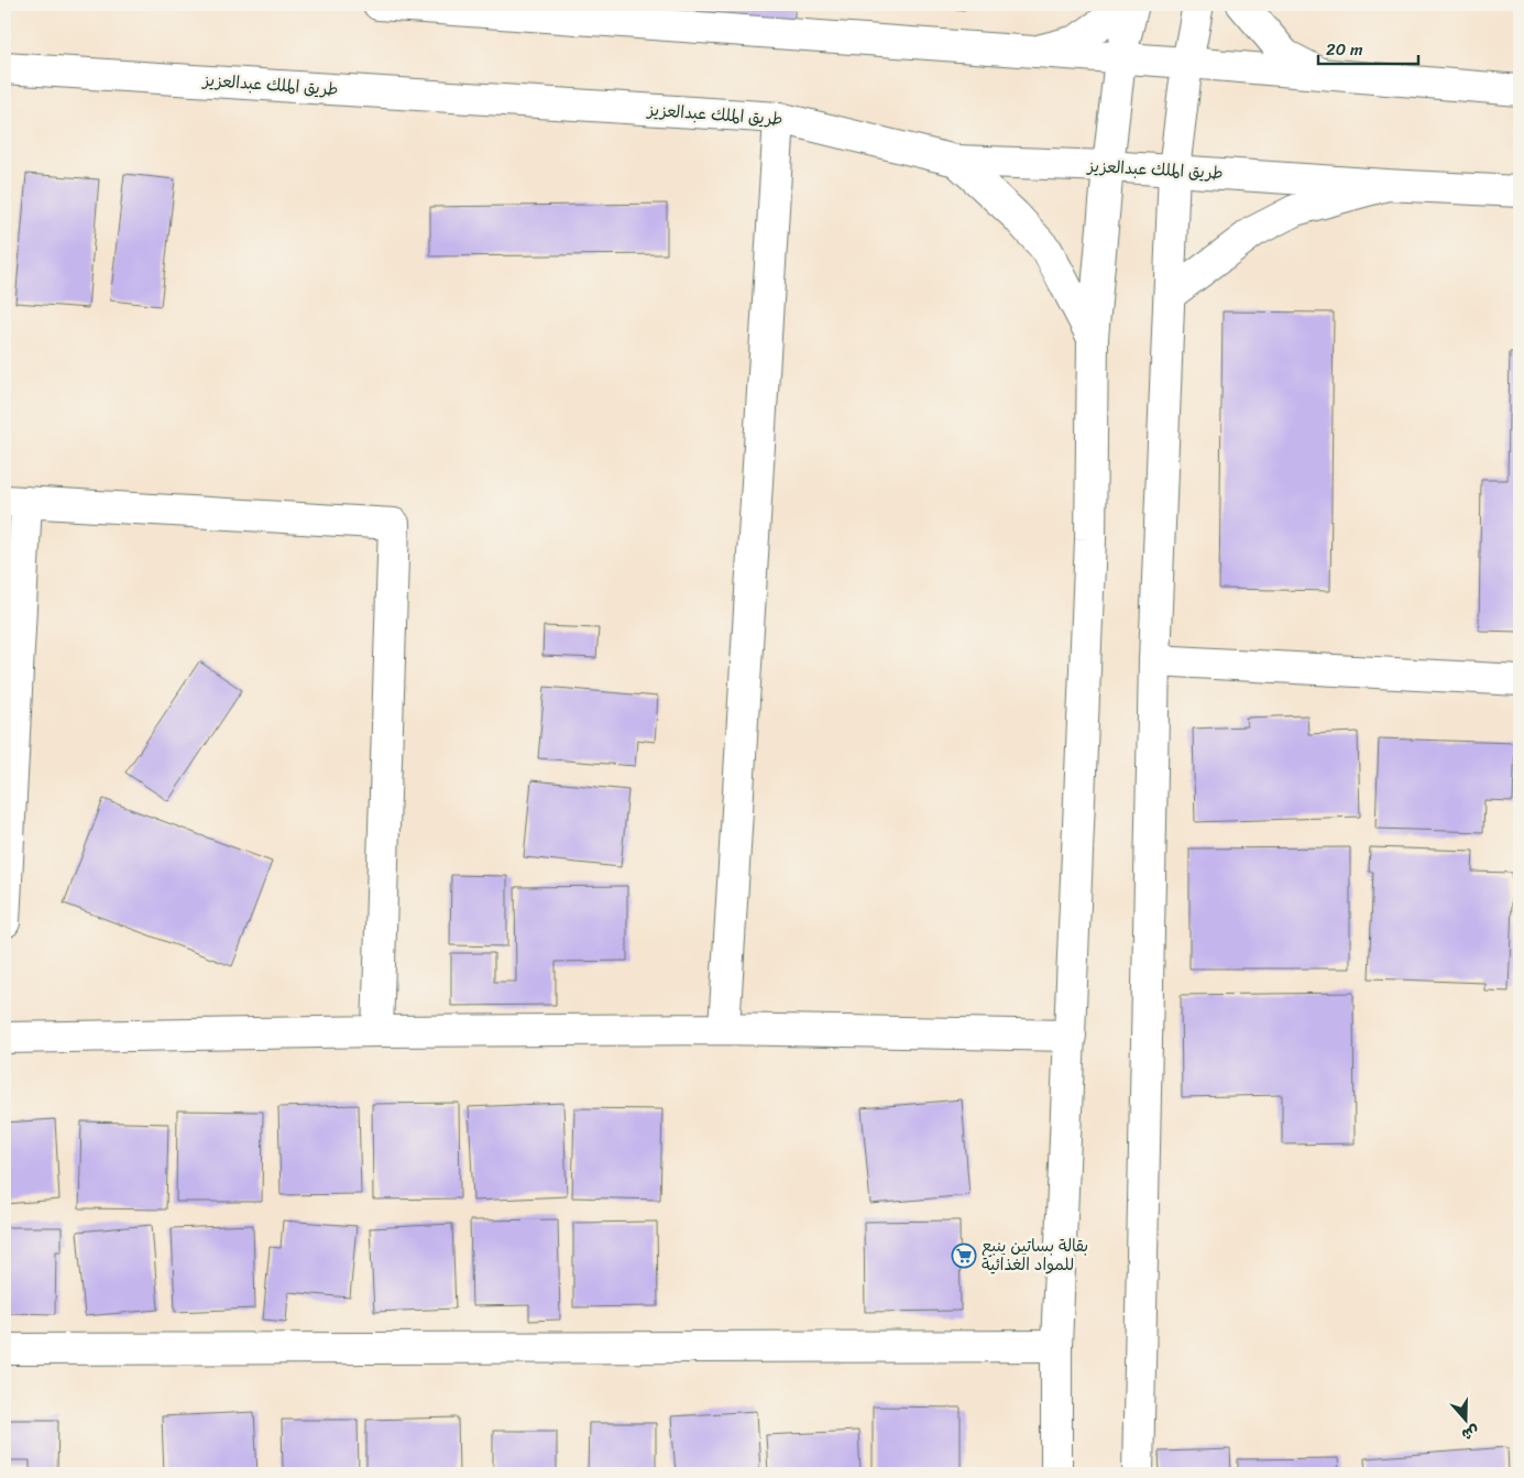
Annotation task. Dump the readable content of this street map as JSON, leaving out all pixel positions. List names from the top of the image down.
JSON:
{
  "streets": {
    "main road": ["طريق الملك عبدالعزيز"]
  },
  "places": {
    "supermarket": ["بقالة بساتين ينبع للمواد الغذائية"]
  },
  "scale_bar": "20 m",
  "north": "bottom"
}
